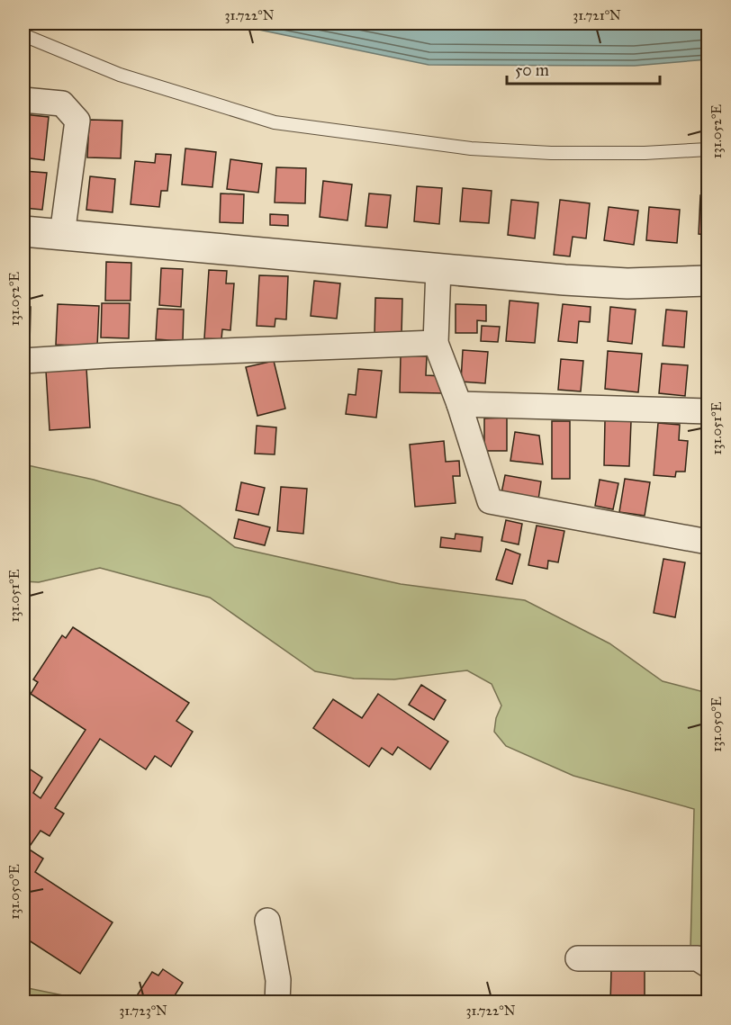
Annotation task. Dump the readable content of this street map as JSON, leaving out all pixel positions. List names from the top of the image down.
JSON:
{
  "scale_bar": "50 m",
  "coordinates": [
    "31.722°N",
    "31.721°N",
    "131.052°E",
    "131.051°E",
    "131.050°E",
    "31.723°N"
  ]
}
